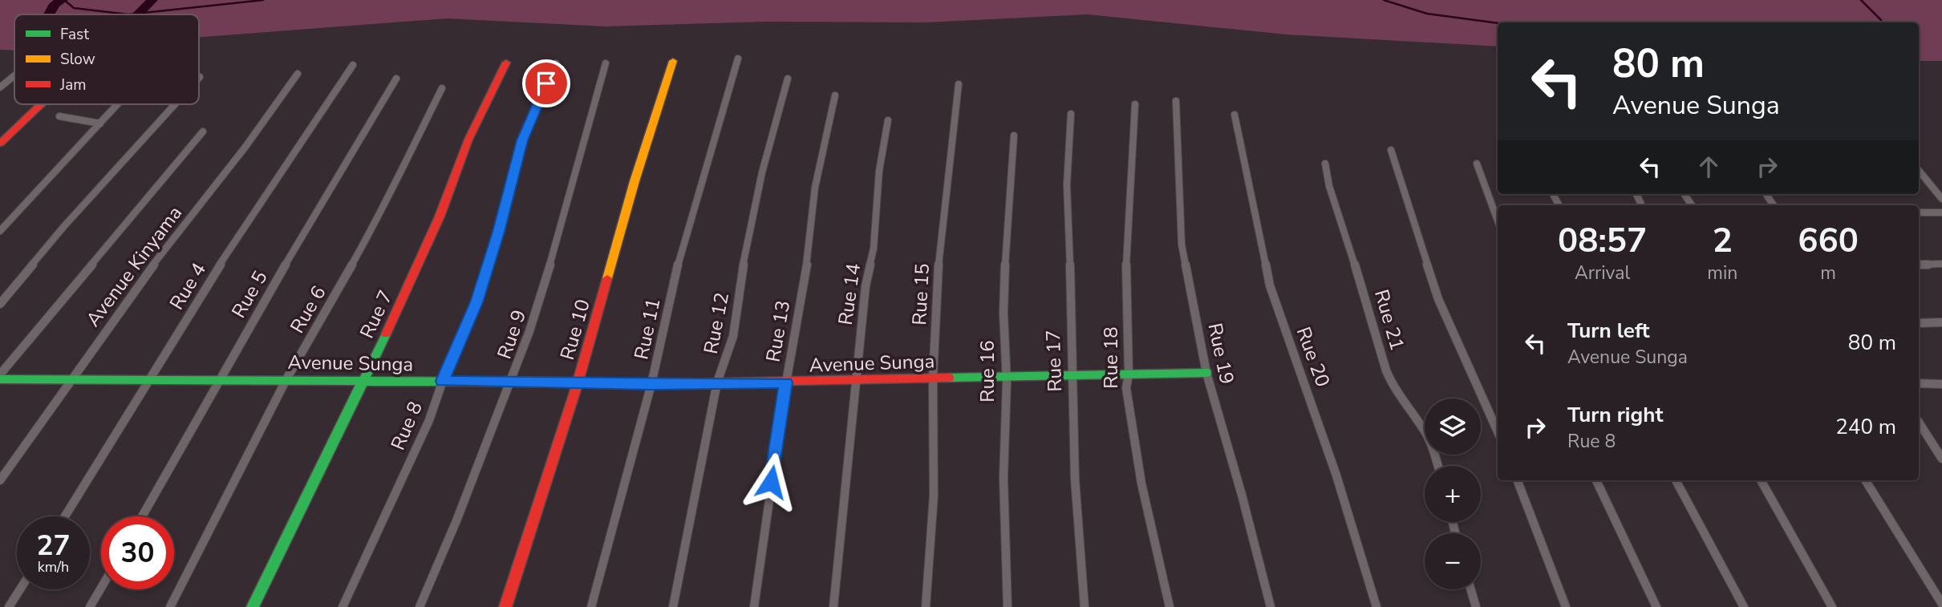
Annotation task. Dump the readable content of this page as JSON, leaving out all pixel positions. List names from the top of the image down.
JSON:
{
  "streets": {
    "street": [
      "Avenue Kinyama",
      "Rue 4",
      "Rue 5",
      "Rue 14",
      "Rue 15",
      "Rue 6",
      "Rue 7",
      "Rue 21",
      "Rue 12",
      "Rue 11",
      "Rue 10",
      "Rue 13",
      "Rue 9",
      "Rue 19",
      "Rue 20",
      "Rue 18",
      "Rue 17",
      "Avenue Sunga",
      "Rue 16",
      "Rue 8"
    ]
  },
  "crossings": [
    ["Avenue Kinyama", "Avenue Sunga"],
    ["Rue 4", "Avenue Sunga"],
    ["Rue 5", "Avenue Sunga"],
    ["Rue 14", "Avenue Sunga"],
    ["Rue 15", "Avenue Sunga"],
    ["Rue 6", "Avenue Sunga"],
    ["Rue 7", "Avenue Sunga"],
    ["Rue 12", "Avenue Sunga"],
    ["Rue 11", "Avenue Sunga"],
    ["Rue 10", "Avenue Sunga"],
    ["Rue 13", "Avenue Sunga"],
    ["Rue 9", "Avenue Sunga"],
    ["Rue 19", "Avenue Sunga"],
    ["Rue 18", "Avenue Sunga"],
    ["Rue 17", "Avenue Sunga"],
    ["Avenue Sunga", "Rue 16"],
    ["Avenue Sunga", "Rue 8"]
  ],
  "legend": ["Fast", "Slow", "Jam"],
  "page": {
    "turn": ["80 m", "Avenue Sunga"],
    "eta": [
      "08:57",
      "Arrival",
      "2",
      "min",
      "660",
      "m"
    ],
    "list": [
      {
        "name": "Turn left",
        "note": "Avenue Sunga",
        "value": "80 m"
      },
      {
        "name": "Turn right",
        "note": "Rue 8",
        "value": "240 m"
      }
    ],
    "map_buttons": ["+", "−"],
    "speed": "27 km/h",
    "limit": "30"
  }
}
